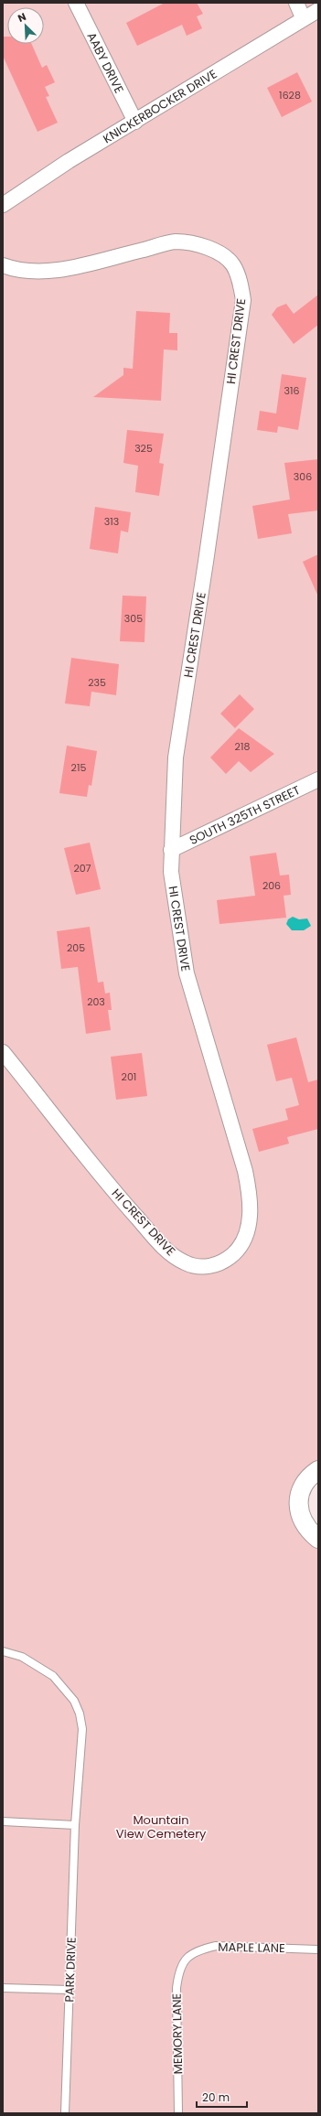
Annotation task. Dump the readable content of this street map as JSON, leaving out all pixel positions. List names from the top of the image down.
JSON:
{
  "streets": {
    "street": [
      "AABY DRIVE",
      "KNICKERBOCKER DRIVE",
      "HI CREST DRIVE",
      "SOUTH 325TH STREET"
    ],
    "lane": ["MAPLE LANE", "PARK DRIVE", "MEMORY LANE"]
  },
  "crossings": [
    ["AABY DRIVE", "KNICKERBOCKER DRIVE"],
    ["HI CREST DRIVE", "SOUTH 325TH STREET"],
    ["MAPLE LANE", "MEMORY LANE"]
  ],
  "parks": ["Mountain View Cemetery"],
  "house_numbers": [
    "1628",
    "316",
    "325",
    "306",
    "313",
    "305",
    "235",
    "218",
    "215",
    "207",
    "206",
    "205",
    "203",
    "201"
  ],
  "scale_bar": "20 m",
  "north": "top left"
}
